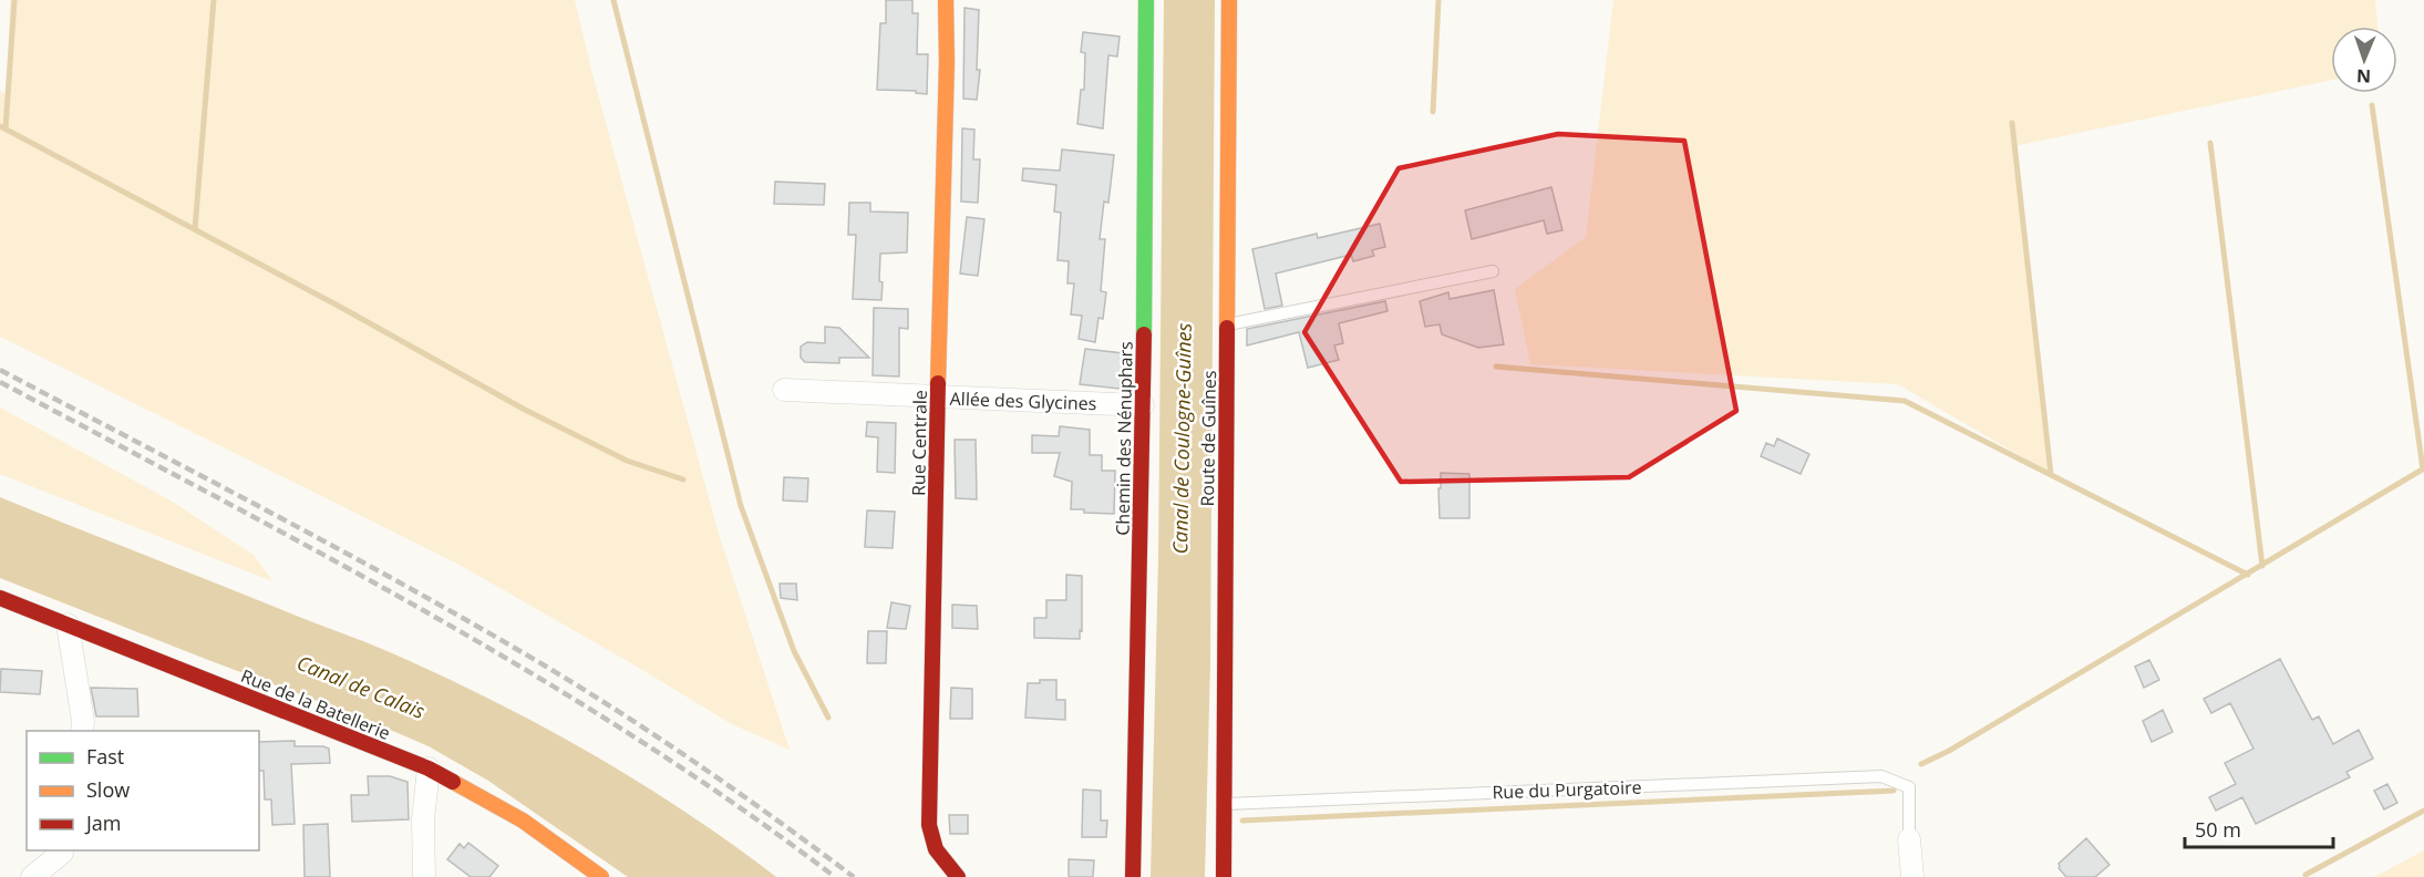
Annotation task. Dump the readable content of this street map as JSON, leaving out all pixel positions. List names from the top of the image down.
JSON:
{
  "streets": {
    "street": [
      "Allée des Glycines",
      "Chemin des Nénuphars",
      "Route de Guînes",
      "Rue Centrale",
      "Rue de la Batellerie"
    ],
    "lane": ["Rue du Purgatoire"]
  },
  "crossings": [
    ["Allée des Glycines", "Chemin des Nénuphars"],
    ["Allée des Glycines", "Rue Centrale"],
    ["Route de Guînes", "Rue du Purgatoire"]
  ],
  "water": ["Canal de Coulogne-Guînes", "Canal de Calais"],
  "legend": ["Fast", "Slow", "Jam"],
  "scale_bar": "50 m",
  "north": "bottom"
}
